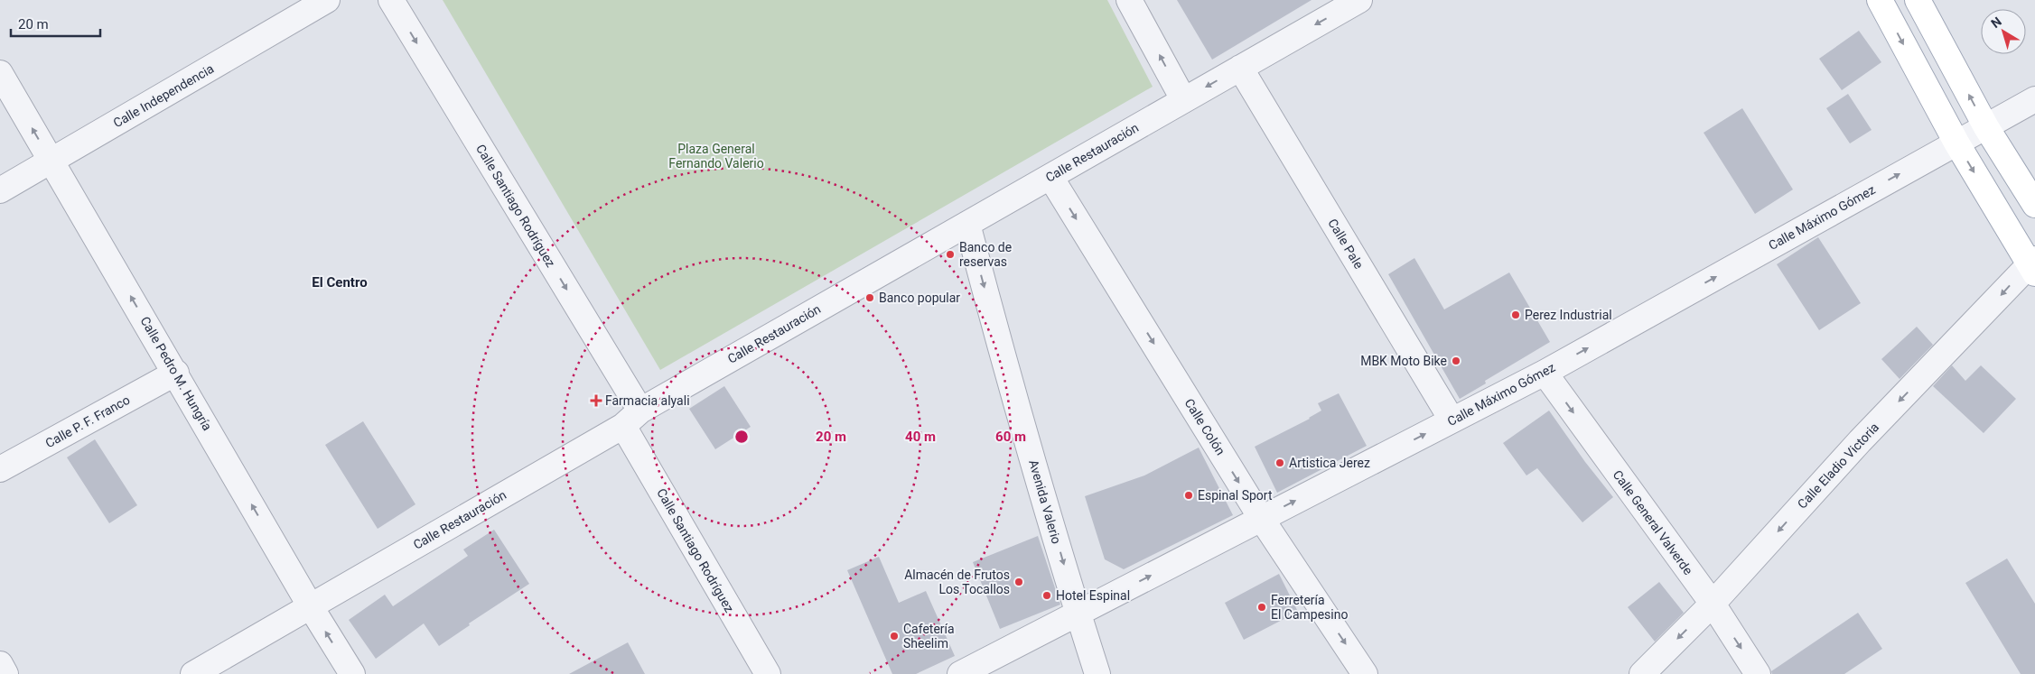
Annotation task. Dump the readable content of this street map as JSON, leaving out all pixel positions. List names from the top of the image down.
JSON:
{
  "streets": {
    "street": [
      "Calle Independencia",
      "Calle Restauración",
      "Calle Santiago Rodríguez",
      "Calle Máximo Gómez",
      "Calle Pale",
      "Calle Pedro M. Hungría",
      "Calle P. F. Franco",
      "Calle Colón",
      "Calle Eladio Victoria",
      "Avenida Valerio",
      "Calle General Valverde"
    ]
  },
  "crossings": [
    ["Calle Independencia", "Calle Pedro M. Hungría"],
    ["Calle Restauración", "Calle Santiago Rodríguez"],
    ["Calle Restauración", "Calle Pale"],
    ["Calle Restauración", "Calle Pedro M. Hungría"],
    ["Calle Restauración", "Calle Colón"],
    ["Calle Restauración", "Avenida Valerio"],
    ["Calle Máximo Gómez", "Calle Pale"],
    ["Calle Máximo Gómez", "Calle Colón"],
    ["Calle Máximo Gómez", "Avenida Valerio"],
    ["Calle Máximo Gómez", "Calle General Valverde"],
    ["Calle Pedro M. Hungría", "Calle P. F. Franco"],
    ["Calle Eladio Victoria", "Calle General Valverde"]
  ],
  "one_way": [
    "Calle Santiago Rodríguez",
    "Calle Máximo Gómez",
    "Calle Pedro M. Hungría",
    "Calle Colón",
    "Calle Eladio Victoria",
    "Avenida Valerio",
    "Calle General Valverde"
  ],
  "districts": ["El Centro"],
  "parks": ["Plaza General Fernando Valerio"],
  "places": {
    "other": [
      "Banco de reservas",
      "Banco popular",
      "Perez Industrial",
      "MBK Moto Bike",
      "Artistica Jerez",
      "Espinal Sport",
      "Almacén de Frutos Los Tocallos",
      "Hotel Espinal",
      "Ferretería El Campesino",
      "Cafetería Sheelim"
    ],
    "health": ["Farmacia alyali"]
  },
  "scale_bar": "20 m",
  "north": "top left",
  "rings": ["20 m", "40 m", "60 m"]
}
